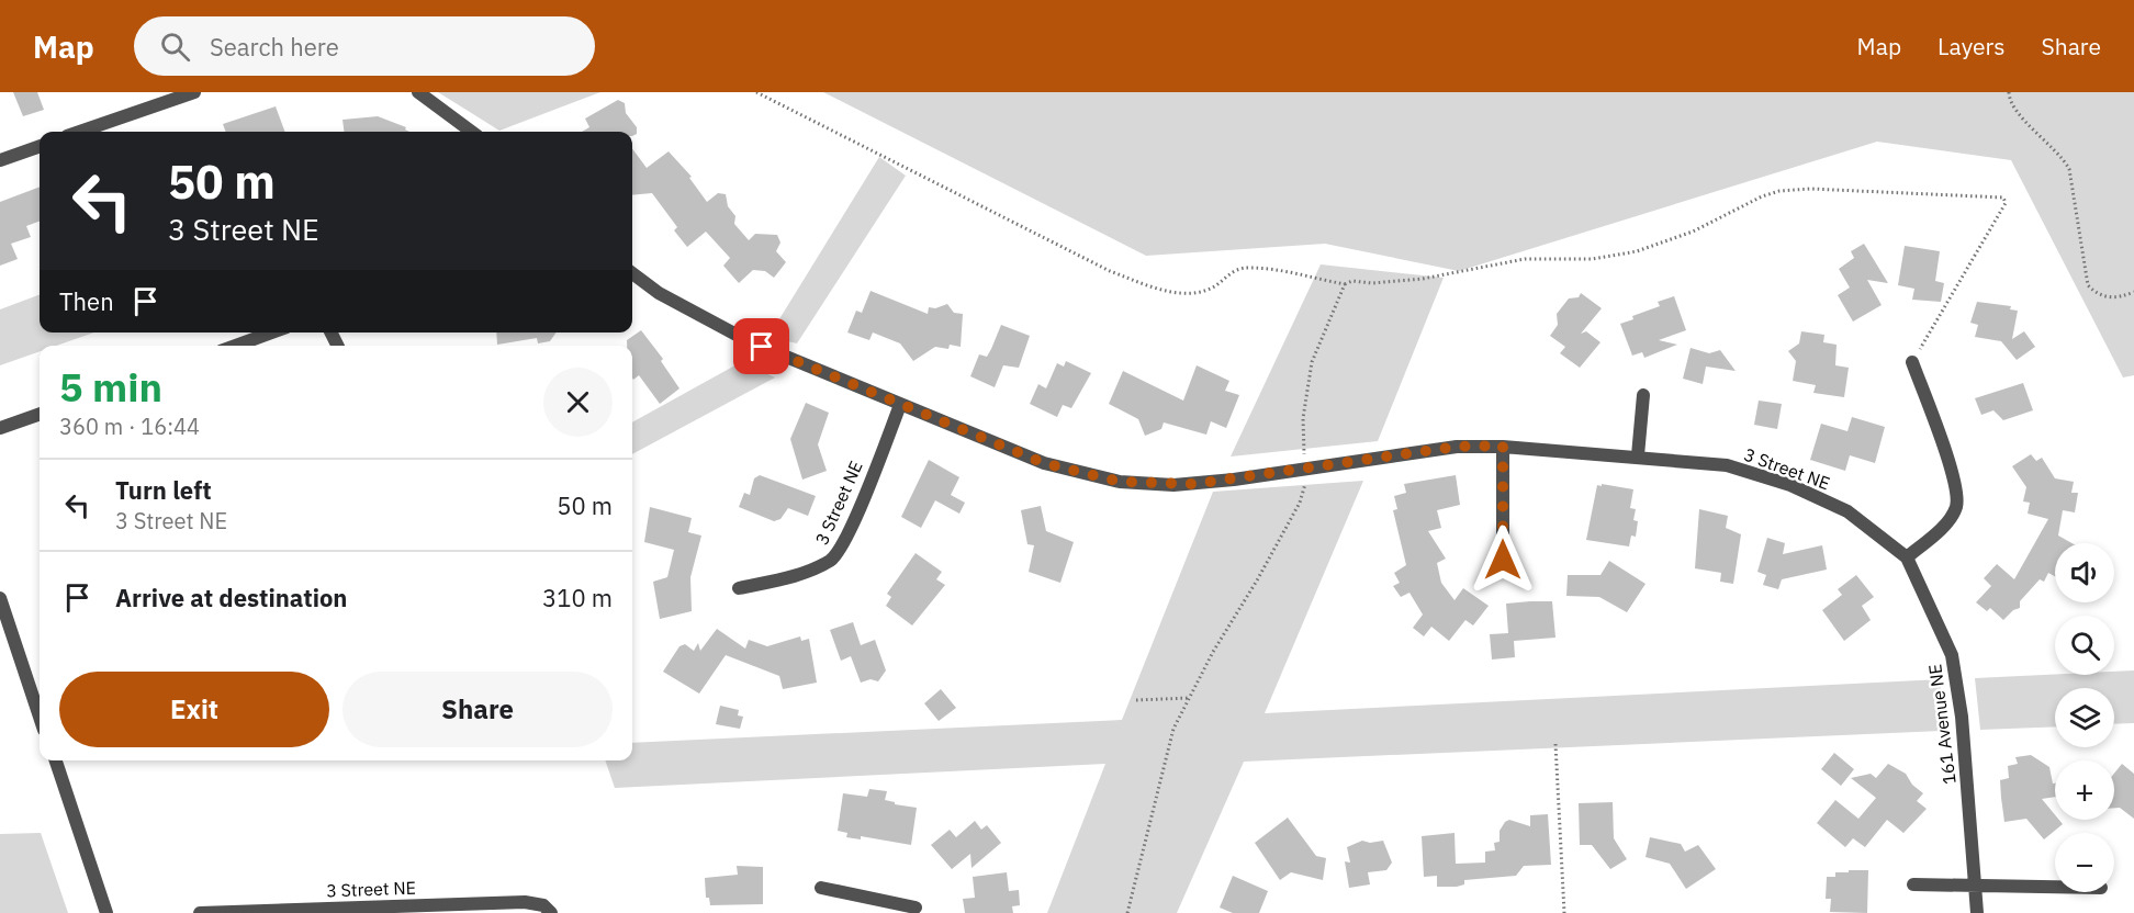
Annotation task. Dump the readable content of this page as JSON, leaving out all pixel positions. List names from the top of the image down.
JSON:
{
  "streets": {
    "street": ["3 Street NE", "161 Avenue NE"]
  },
  "crossings": [
    ["3 Street NE", "161 Avenue NE"]
  ],
  "page": {
    "header": "Map",
    "search": "Search here",
    "nav": ["Map", "Layers", "Share"],
    "turn": ["50 m", "3 Street NE"],
    "then": "Then",
    "heading": ["5 min", "360 m · 16:44"],
    "list": [
      {
        "name": "Turn left",
        "note": "3 Street NE",
        "value": "50 m"
      },
      {
        "name": "Arrive at destination",
        "value": "310 m"
      }
    ],
    "map_buttons": ["+", "−"],
    "buttons": ["Exit", "Share"]
  }
}
